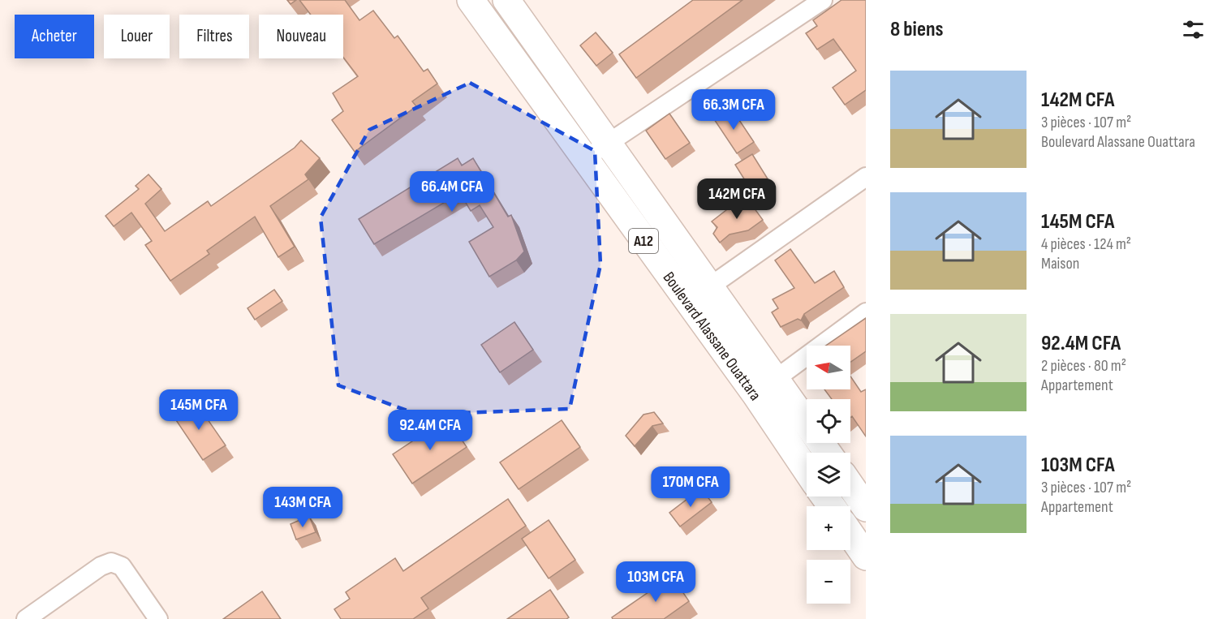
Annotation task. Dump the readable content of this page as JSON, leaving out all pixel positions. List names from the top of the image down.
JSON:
{
  "streets": {
    "main road": ["A12", "Boulevard Alassane Ouattara"]
  },
  "north": "left",
  "page": {
    "heading": "8 biens",
    "chip": [
      "Acheter",
      "Louer",
      "Filtres",
      "Nouveau"
    ],
    "list": [
      {
        "name": "142M CFA",
        "note": "3 pièces · 107 m² · Boulevard Alassane Ouattara"
      },
      {
        "name": "145M CFA",
        "note": "4 pièces · 124 m² · Maison"
      },
      {
        "name": "92.4M CFA",
        "note": "2 pièces · 80 m² · Appartement"
      },
      {
        "name": "103M CFA",
        "note": "3 pièces · 107 m² · Appartement"
      }
    ],
    "price": [
      "66.3M CFA",
      "66.4M CFA",
      "142M CFA",
      "145M CFA",
      "92.4M CFA",
      "170M CFA",
      "143M CFA",
      "103M CFA"
    ],
    "map_buttons": ["+", "−"]
  }
}
